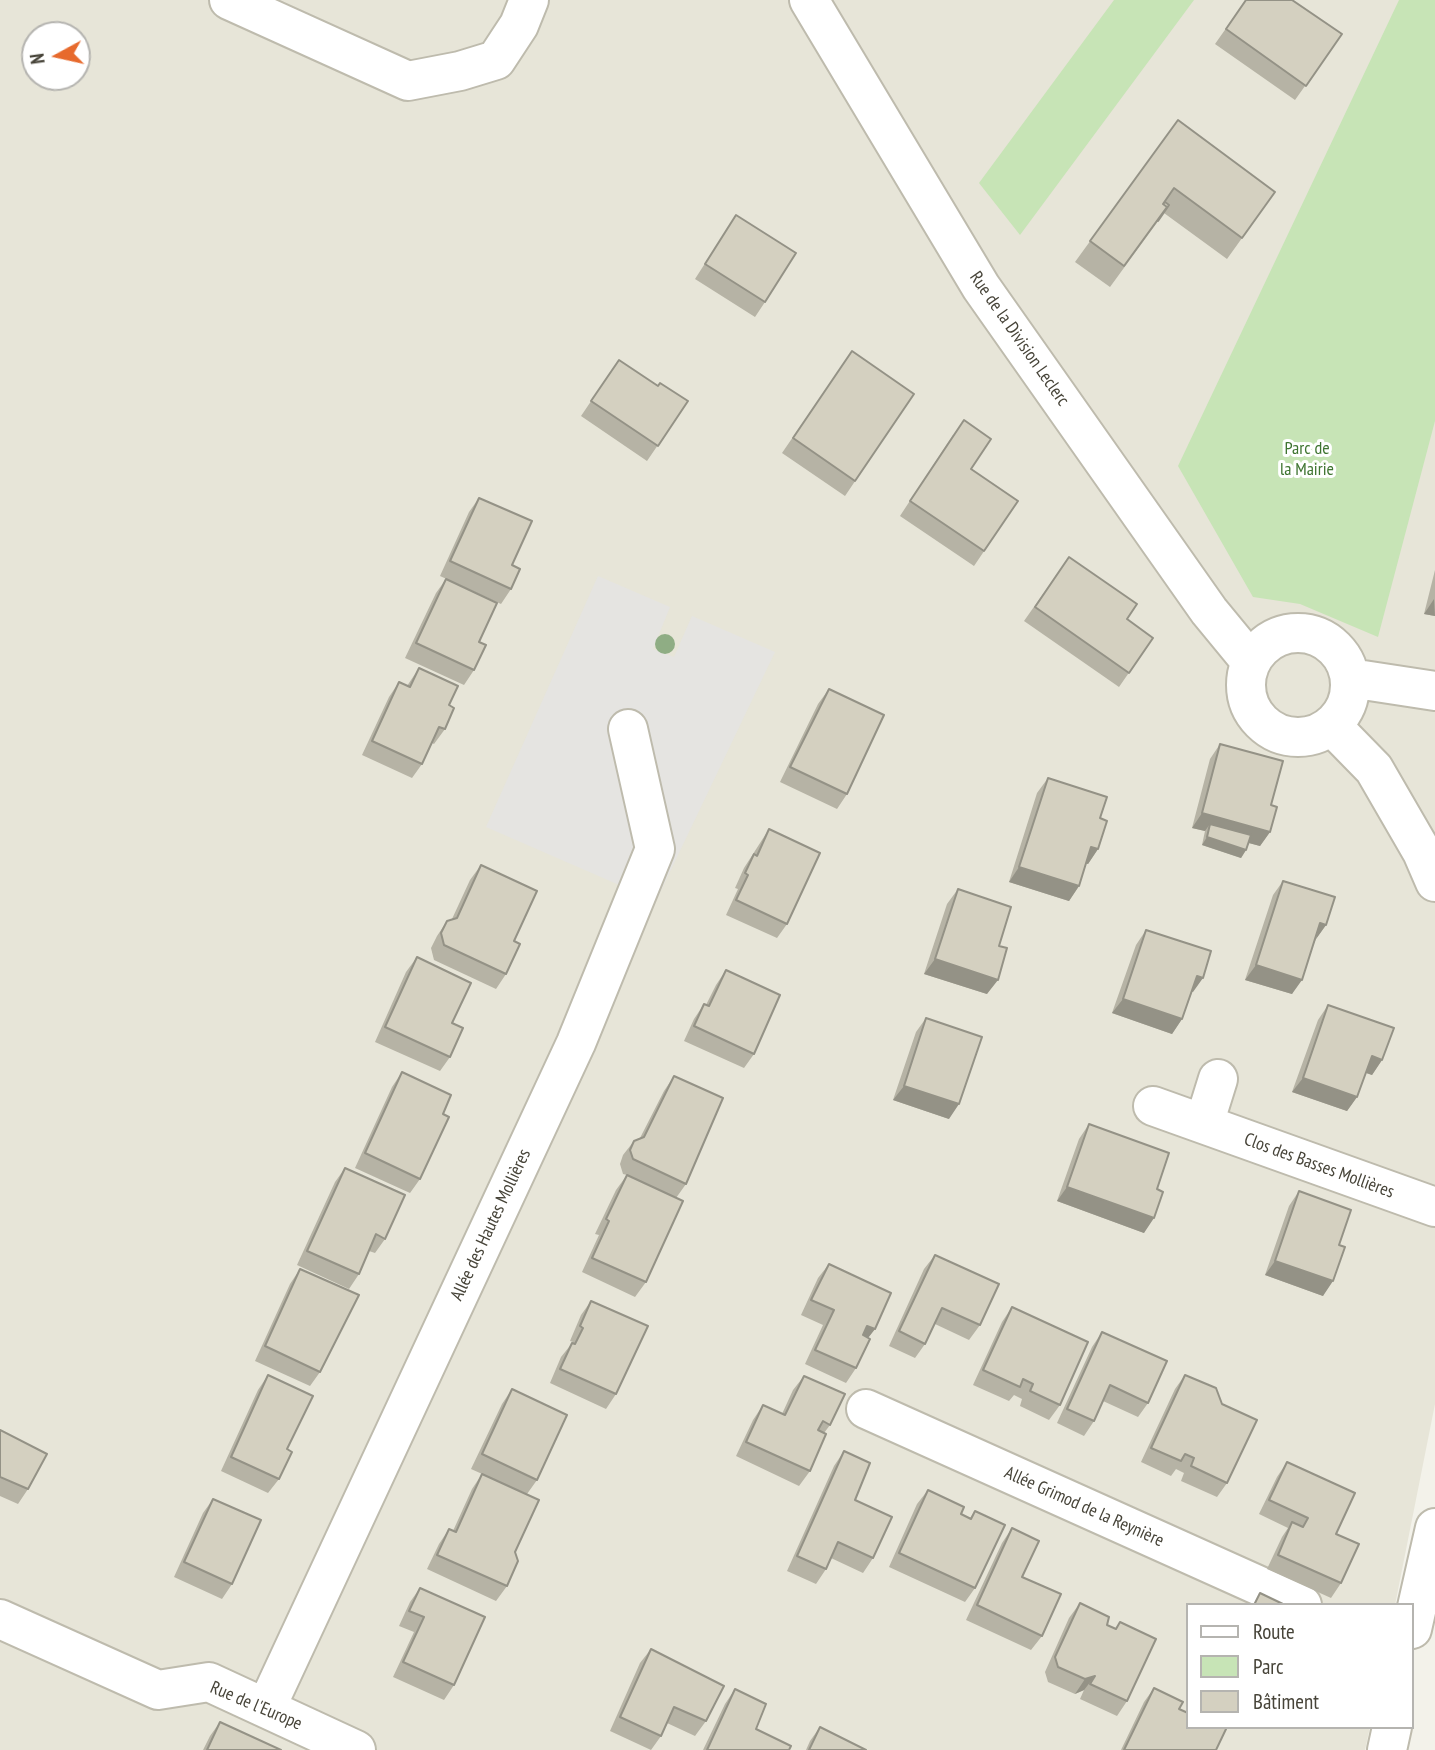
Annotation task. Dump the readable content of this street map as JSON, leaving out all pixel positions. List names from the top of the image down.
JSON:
{
  "streets": {
    "street": [
      "Rue de la Division Leclerc",
      "Clos des Basses Mollières",
      "Allée des Hautes Mollières",
      "Allée Grimod de la Reynière",
      "Rue de l'Europe"
    ]
  },
  "crossings": [
    ["Allée des Hautes Mollières", "Rue de l'Europe"]
  ],
  "parks": ["Parc de la Mairie"],
  "legend": ["Route", "Parc", "Bâtiment"],
  "north": "left"
}
